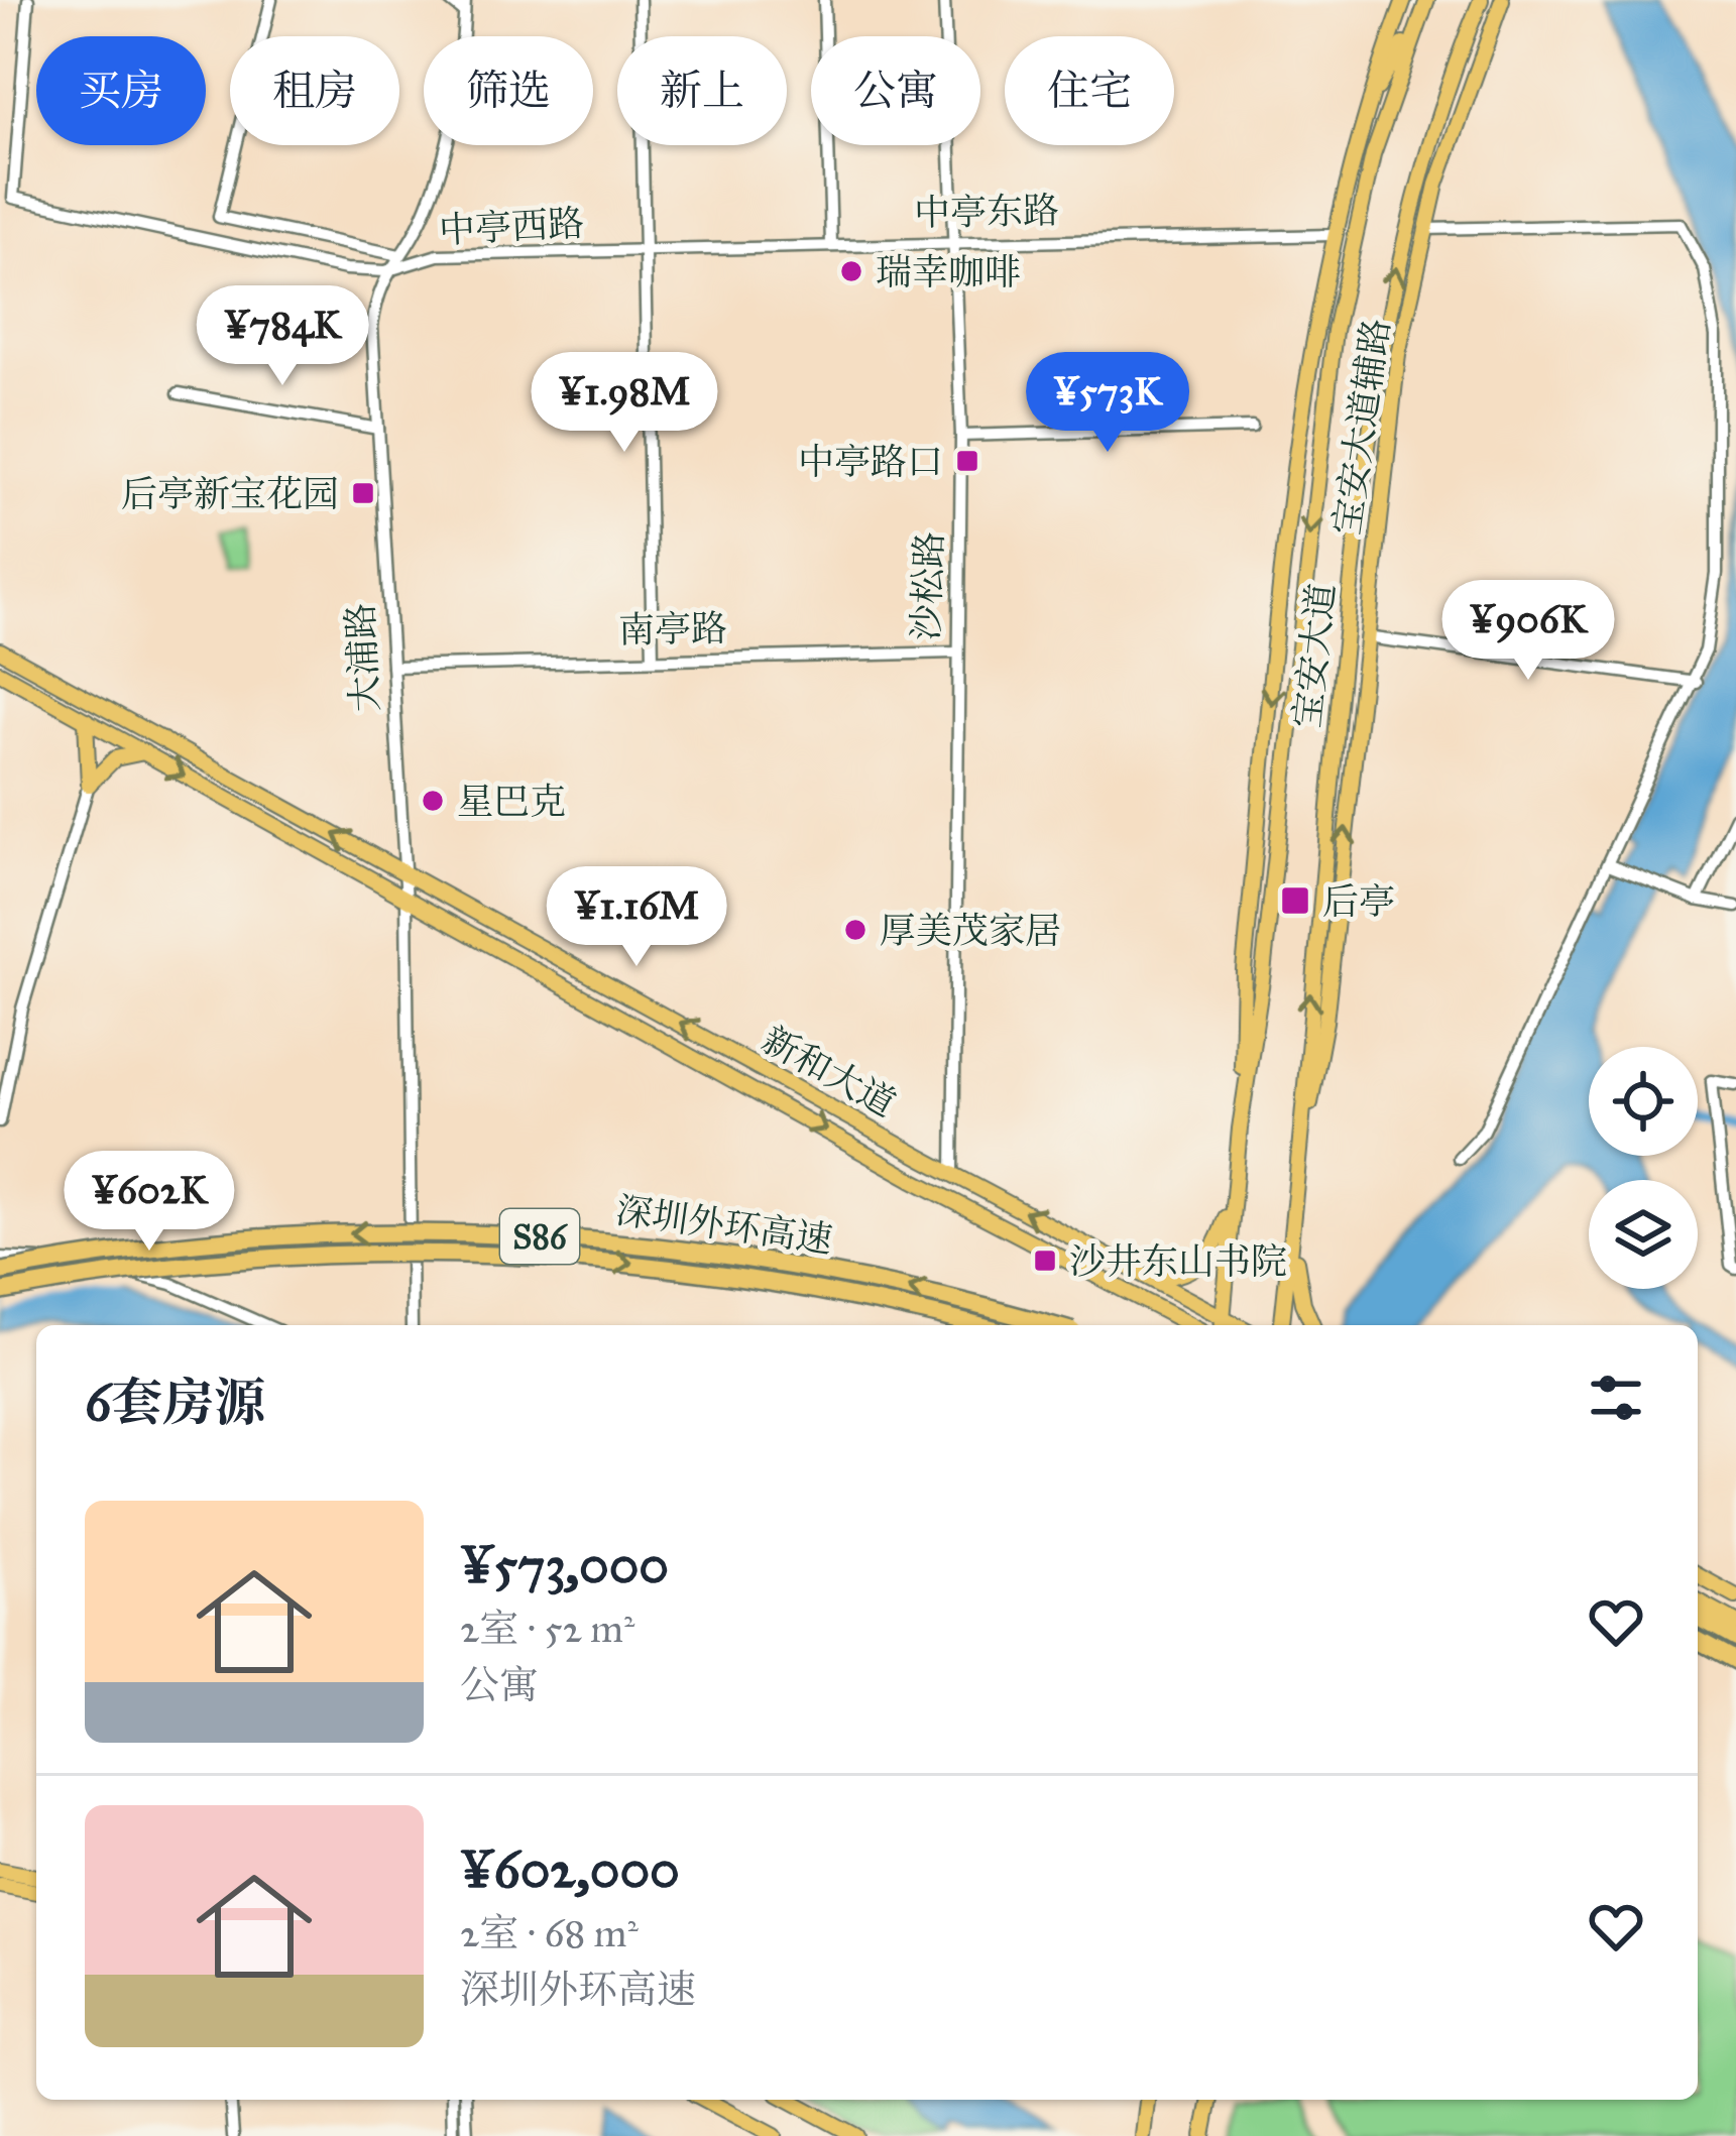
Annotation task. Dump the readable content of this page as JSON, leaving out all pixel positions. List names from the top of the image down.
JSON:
{
  "streets": {
    "highway": ["深圳外环高速", "S86"],
    "main road": ["宝安大道辅路", "宝安大道", "新和大道"],
    "street": [
      "中亭东路",
      "中亭西路",
      "沙松路",
      "南亭路",
      "大浦路"
    ]
  },
  "crossings": [
    ["中亭东路", "中亭西路"],
    ["中亭东路", "宝安大道辅路"],
    ["中亭东路", "沙松路"],
    ["中亭西路", "大浦路"],
    ["宝安大道辅路", "宝安大道"],
    ["沙松路", "南亭路"],
    ["沙松路", "新和大道"],
    ["南亭路", "大浦路"],
    ["宝安大道", "新和大道"],
    ["大浦路", "新和大道"]
  ],
  "places": {
    "other": ["瑞幸咖啡", "星巴克", "厚美茂家居"],
    "transit": [
      "中亭路口",
      "后亭新宝花园",
      "后亭",
      "沙井东山书院"
    ]
  },
  "page": {
    "chip": [
      "买房",
      "租房",
      "筛选",
      "新上",
      "公寓",
      "住宅"
    ],
    "price": [
      "¥784K",
      "¥1.98M",
      "¥573K",
      "¥906K",
      "¥1.16M",
      "¥602K"
    ],
    "heading": "6套房源",
    "list": [
      {
        "name": "¥573,000",
        "note": "2室 · 52 m² · 公寓"
      },
      {
        "name": "¥602,000",
        "note": "2室 · 68 m² · 深圳外环高速"
      }
    ]
  }
}
